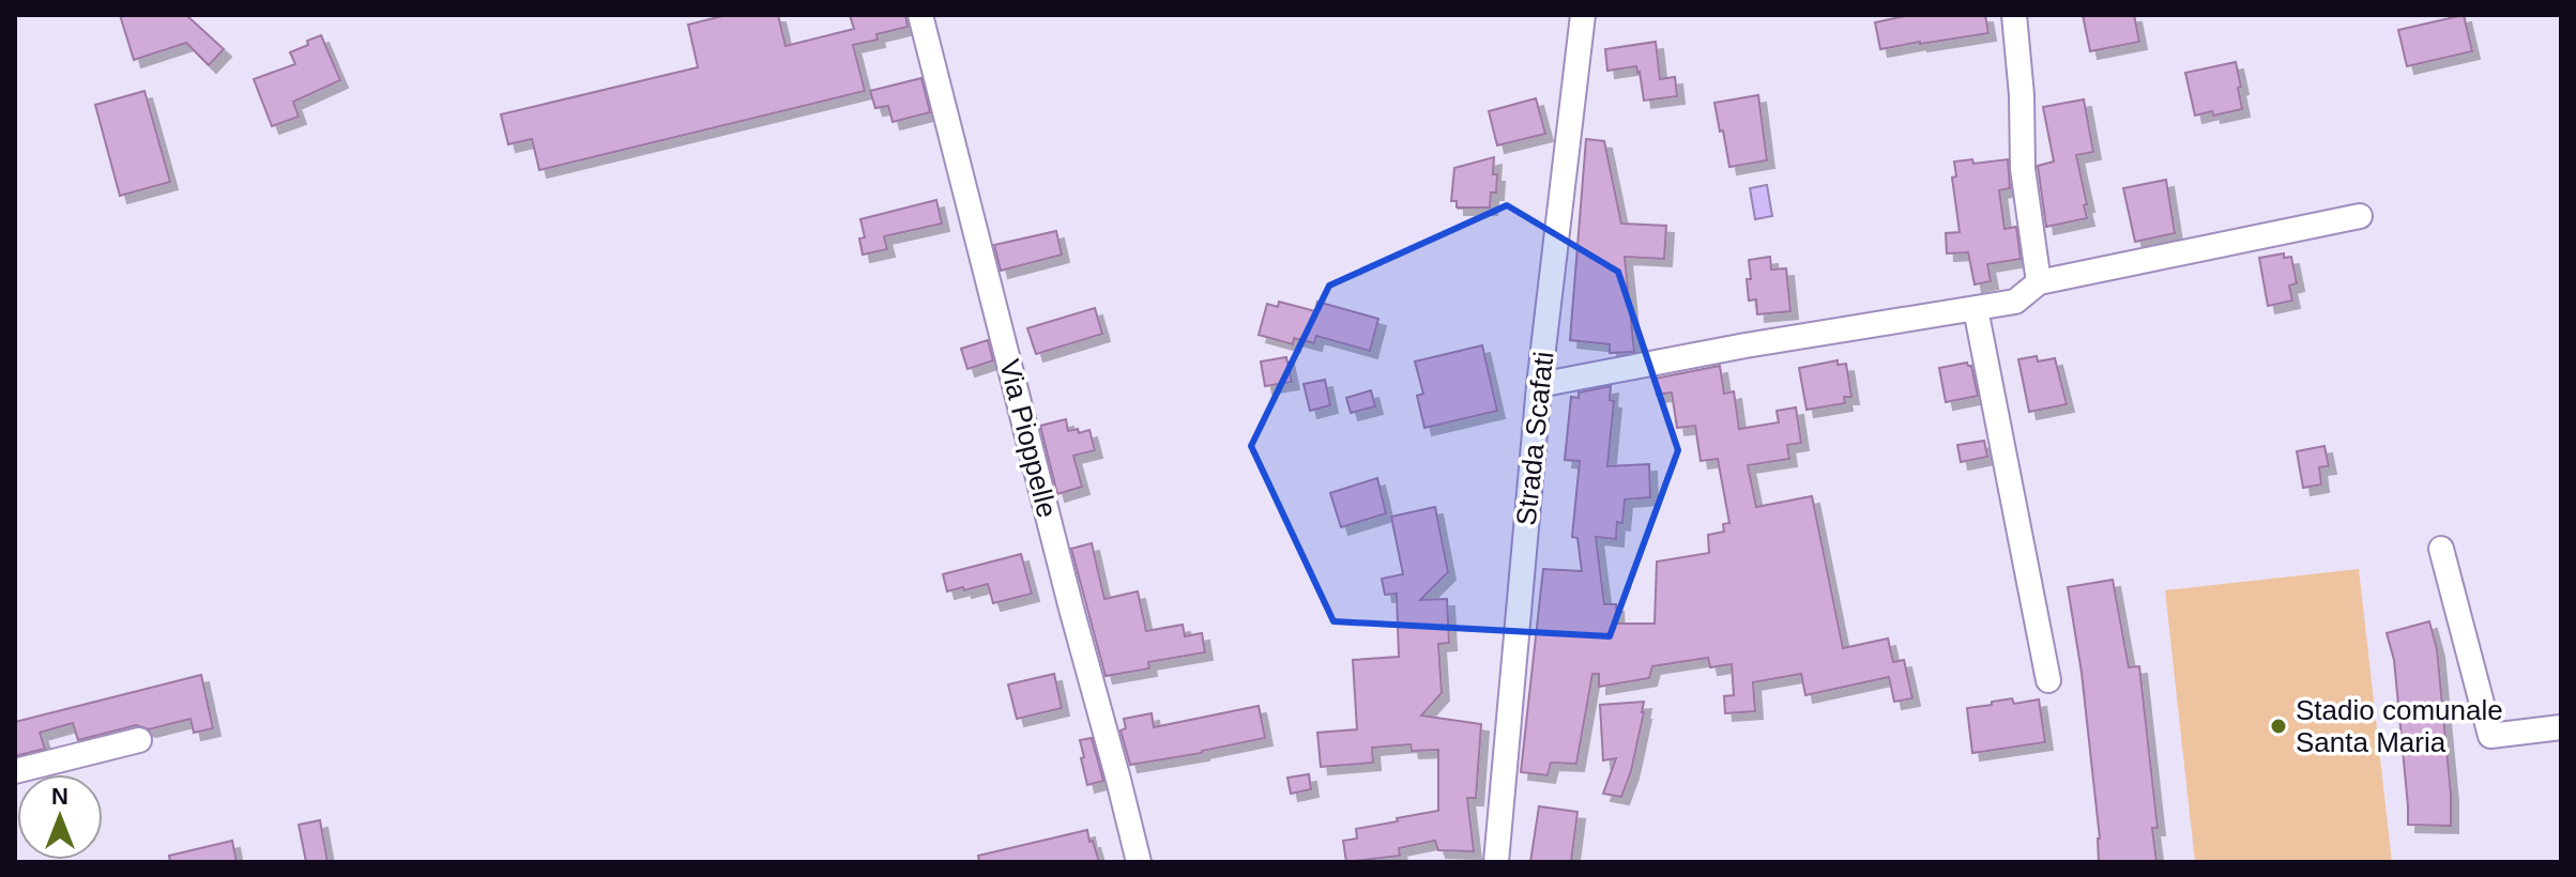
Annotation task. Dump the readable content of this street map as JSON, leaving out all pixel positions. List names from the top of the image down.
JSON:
{
  "streets": {
    "street": ["Via Pioppelle", "Strada Scafati"]
  },
  "places": ["Stadio comunale Santa Maria"],
  "north": "top"
}
